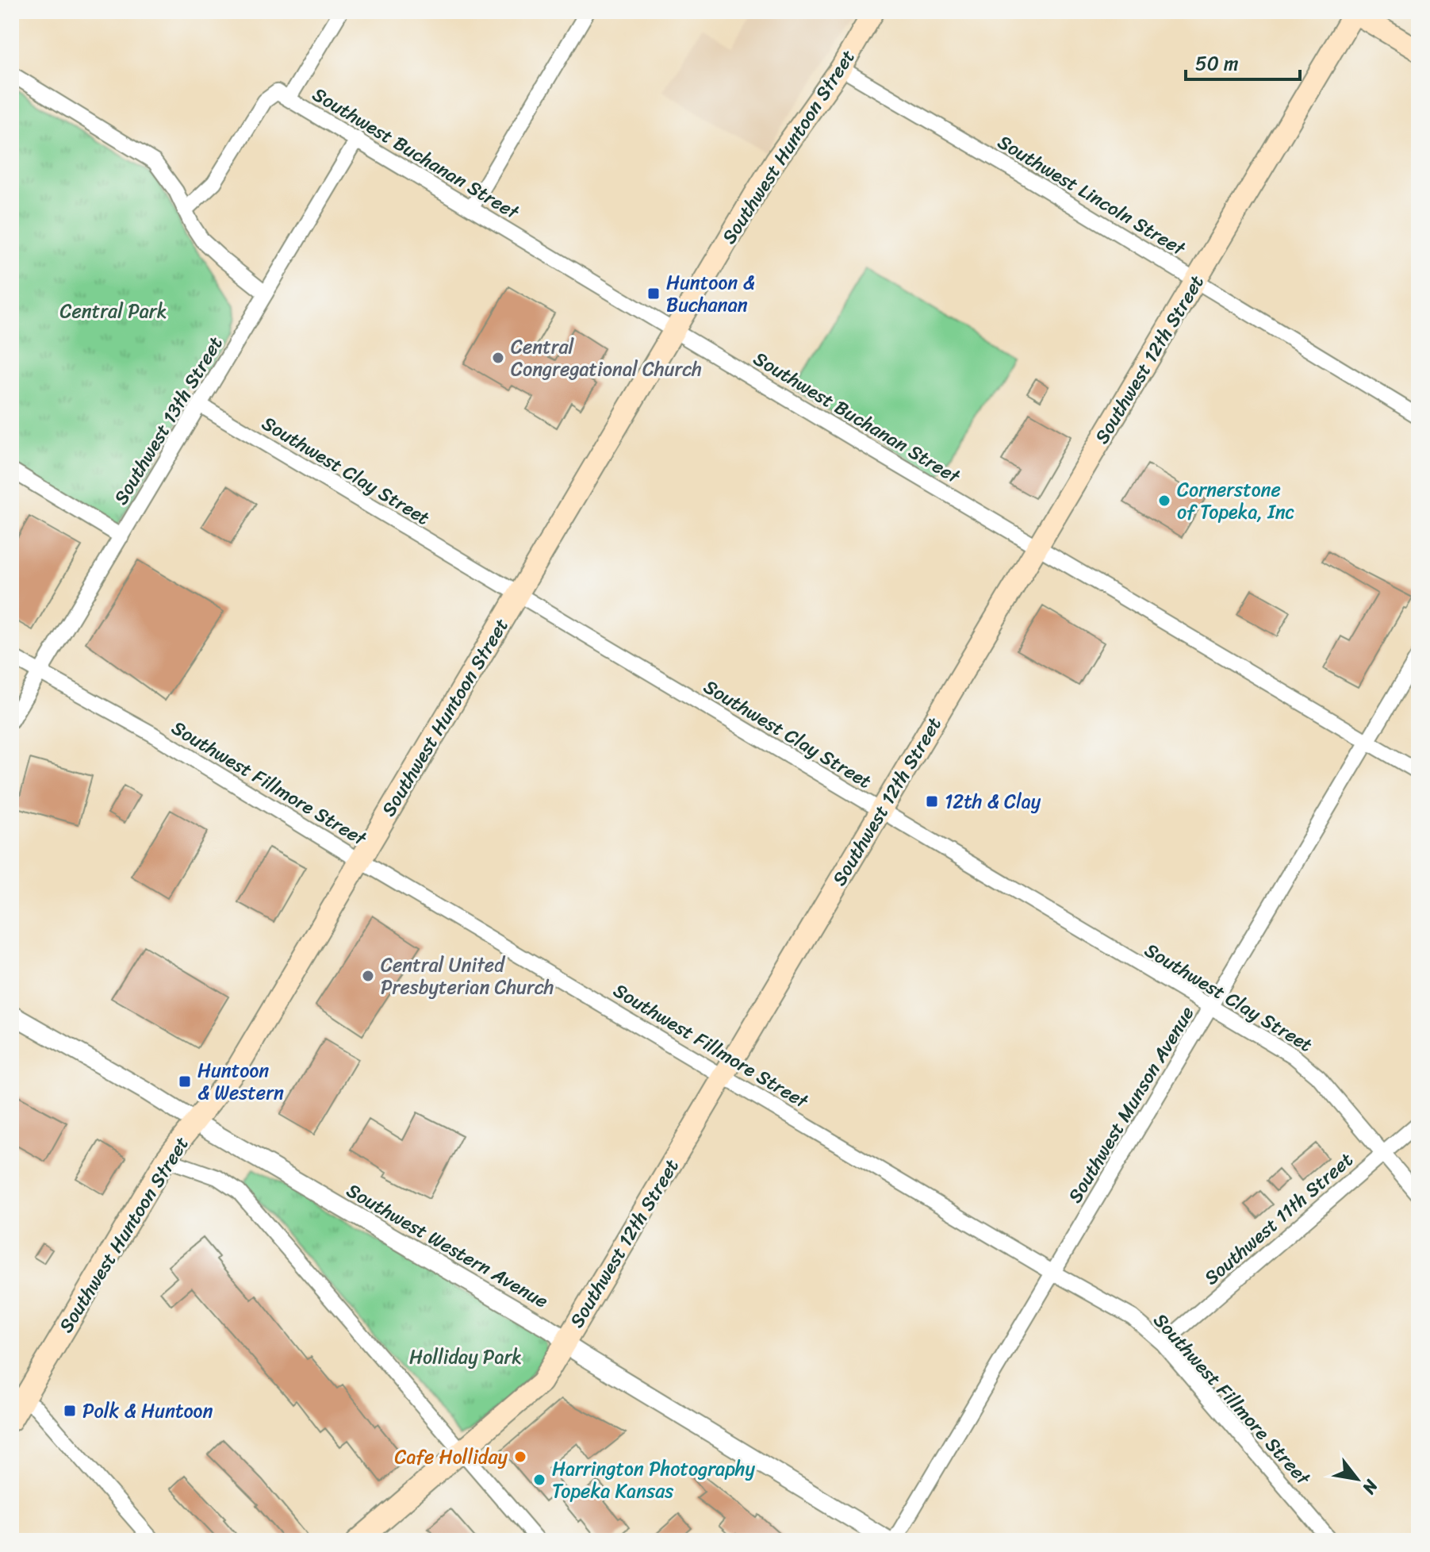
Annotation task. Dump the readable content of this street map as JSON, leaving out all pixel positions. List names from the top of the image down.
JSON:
{
  "streets": {
    "main road": ["Southwest Huntoon Street", "Southwest 12th Street"],
    "street": [
      "Southwest Buchanan Street",
      "Southwest Lincoln Street",
      "Southwest 13th Street",
      "Southwest Clay Street",
      "Southwest Fillmore Street",
      "Southwest Munson Avenue",
      "Southwest 11th Street",
      "Southwest Western Avenue"
    ]
  },
  "crossings": [
    ["Southwest Huntoon Street", "Southwest Buchanan Street"],
    ["Southwest Huntoon Street", "Southwest Lincoln Street"],
    ["Southwest Huntoon Street", "Southwest Clay Street"],
    ["Southwest Huntoon Street", "Southwest Fillmore Street"],
    ["Southwest Huntoon Street", "Southwest Western Avenue"],
    ["Southwest Buchanan Street", "Southwest 12th Street"],
    ["Southwest Buchanan Street", "Southwest 13th Street"],
    ["Southwest Buchanan Street", "Southwest Munson Avenue"],
    ["Southwest Lincoln Street", "Southwest 12th Street"],
    ["Southwest 12th Street", "Southwest Clay Street"],
    ["Southwest 12th Street", "Southwest Fillmore Street"],
    ["Southwest 12th Street", "Southwest Western Avenue"],
    ["Southwest 13th Street", "Southwest Clay Street"],
    ["Southwest 13th Street", "Southwest Fillmore Street"],
    ["Southwest Clay Street", "Southwest Munson Avenue"],
    ["Southwest Clay Street", "Southwest 11th Street"],
    ["Southwest Fillmore Street", "Southwest Munson Avenue"],
    ["Southwest Fillmore Street", "Southwest 11th Street"]
  ],
  "parks": ["Central Park", "Holliday Park"],
  "places": {
    "transit": [
      "Huntoon & Buchanan",
      "12th & Clay",
      "Huntoon & Western",
      "Polk & Huntoon"
    ],
    "other": [
      "Central Congregational Church",
      "Cornerstone of Topeka, Inc",
      "Central United Presbyterian Church",
      "Cafe Holliday",
      "Harrington Photography Topeka Kansas"
    ]
  },
  "scale_bar": "50 m",
  "north": "bottom right"
}
